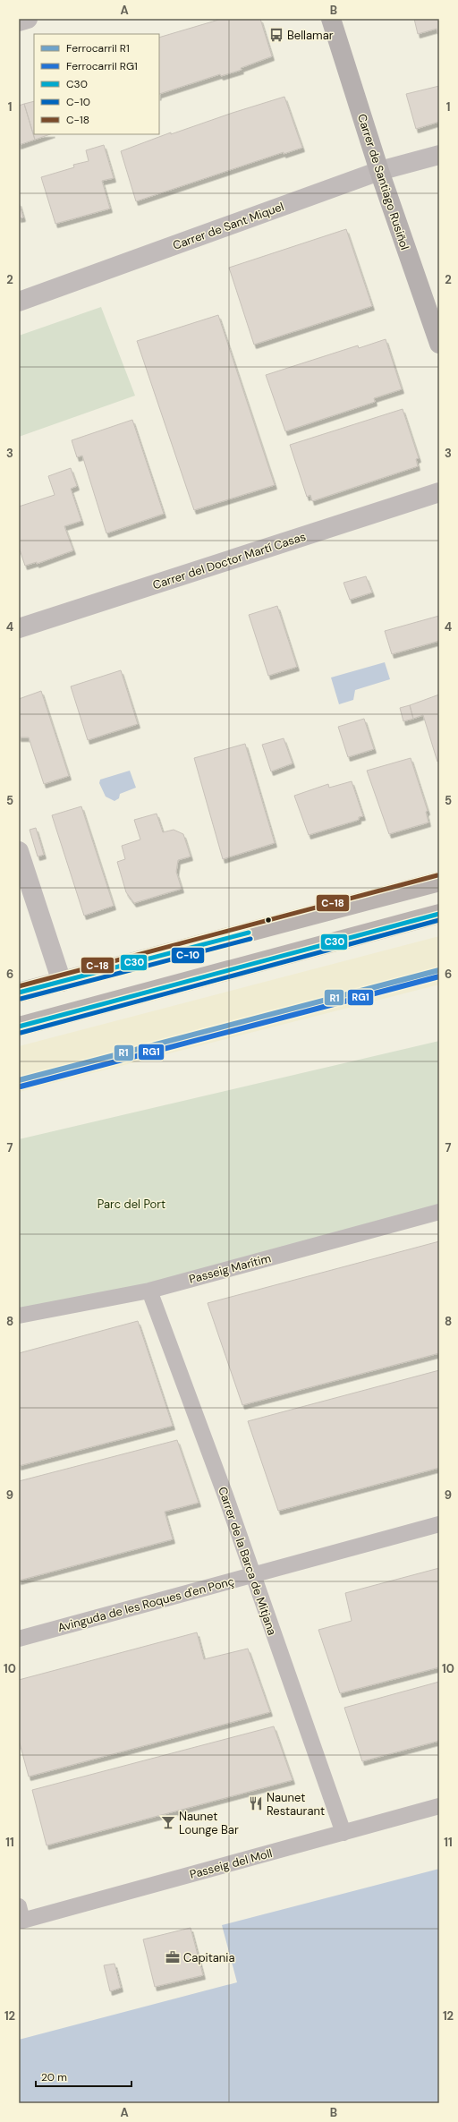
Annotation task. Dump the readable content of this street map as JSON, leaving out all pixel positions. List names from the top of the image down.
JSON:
{
  "streets": {
    "street": ["Carrer de Santiago Rusiñol", "Carrer de Sant Miquel", "Carrer del Doctor Martí Casas"],
    "lane": [
      "Passeig Marítim",
      "Carrer de la Barca de Mitjana",
      "Avinguda de les Roques d'en Ponç",
      "Passeig del Moll"
    ]
  },
  "crossings": [
    ["Carrer de Santiago Rusiñol", "Carrer de Sant Miquel"],
    ["Passeig Marítim", "Carrer de la Barca de Mitjana"],
    ["Carrer de la Barca de Mitjana", "Avinguda de les Roques d'en Ponç"],
    ["Carrer de la Barca de Mitjana", "Passeig del Moll"]
  ],
  "parks": ["Parc del Port"],
  "places": {
    "bus stop": ["Bellamar"],
    "restaurant": ["Naunet Restaurant"],
    "bar": ["Naunet Lounge Bar"],
    "office": ["Capitania"]
  },
  "lines": [
    "transit line C-18",
    "transit line C30",
    "transit line C-10",
    "rail line R1",
    "rail line RG1"
  ],
  "legend": [
    "Ferrocarril R1",
    "Ferrocarril RG1",
    "C30",
    "C-10",
    "C-18"
  ],
  "scale_bar": "20 m",
  "grid": {
    "columns": ["A", "B"],
    "rows": [
      "1",
      "2",
      "3",
      "4",
      "5",
      "6",
      "7",
      "8",
      "9",
      "10",
      "11",
      "12"
    ]
  }
}
